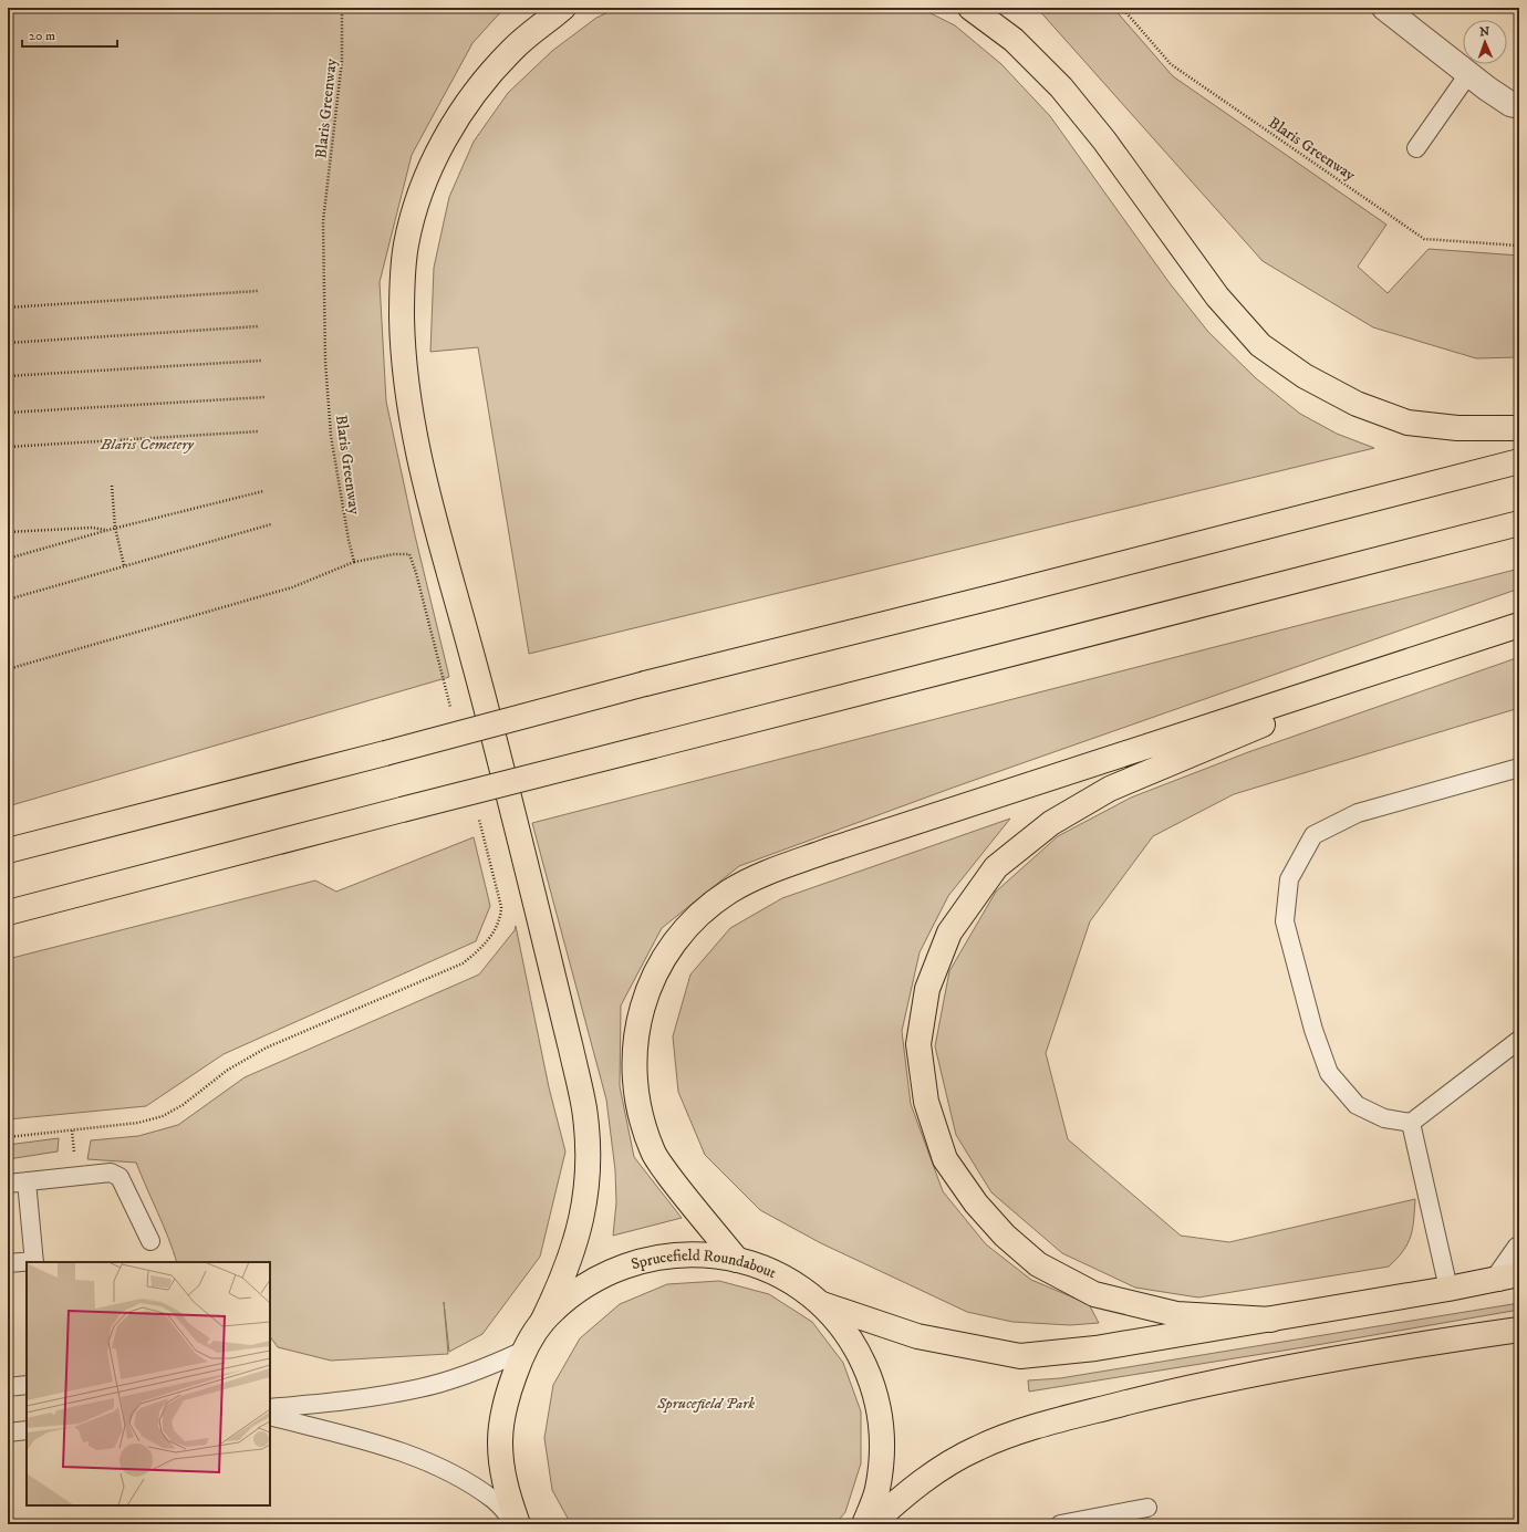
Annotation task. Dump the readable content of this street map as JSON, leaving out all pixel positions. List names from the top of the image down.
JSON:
{
  "streets": {
    "highway": ["Sprucefield Roundabout"],
    "path": ["Blaris Greenway"]
  },
  "parks": ["Blaris Cemetery", "Sprucefield Park"],
  "scale_bar": "20 m",
  "north": "top"
}
